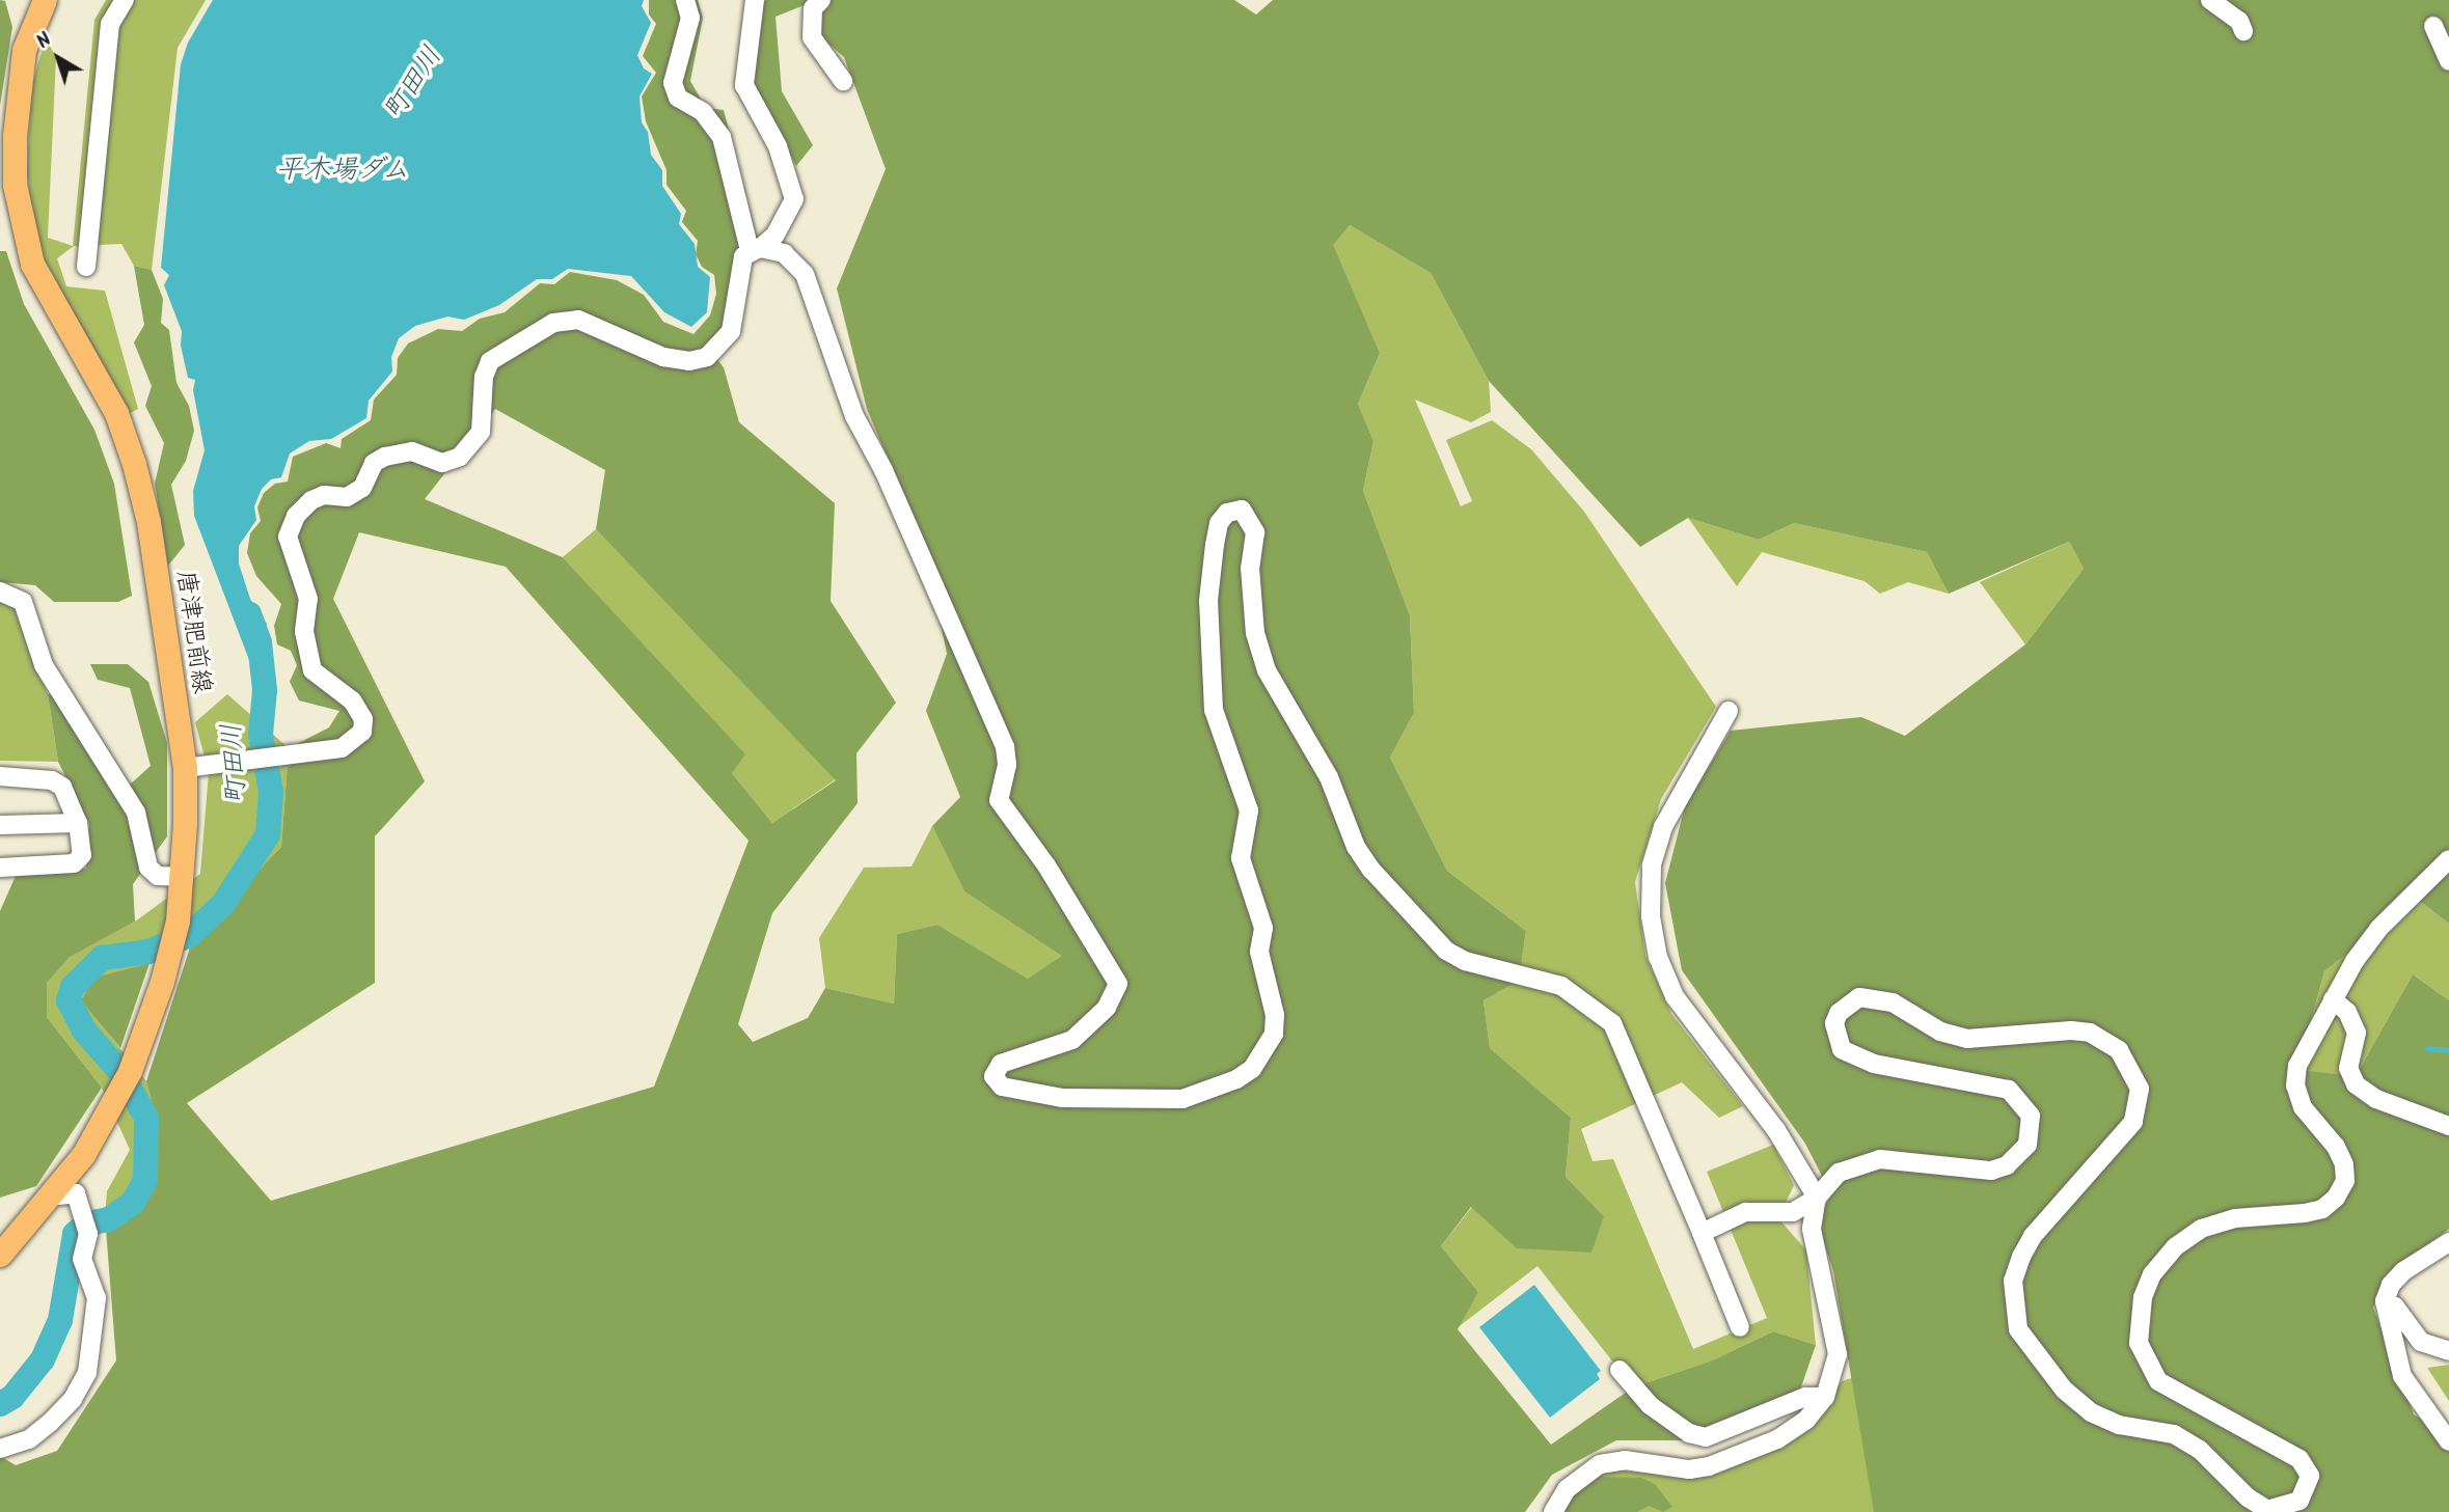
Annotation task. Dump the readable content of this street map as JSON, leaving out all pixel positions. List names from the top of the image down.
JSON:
{
  "streets": {
    "main road": ["唐津肥前線"]
  },
  "water": ["町田川", "平木場ダム"],
  "north": "top left"
}
